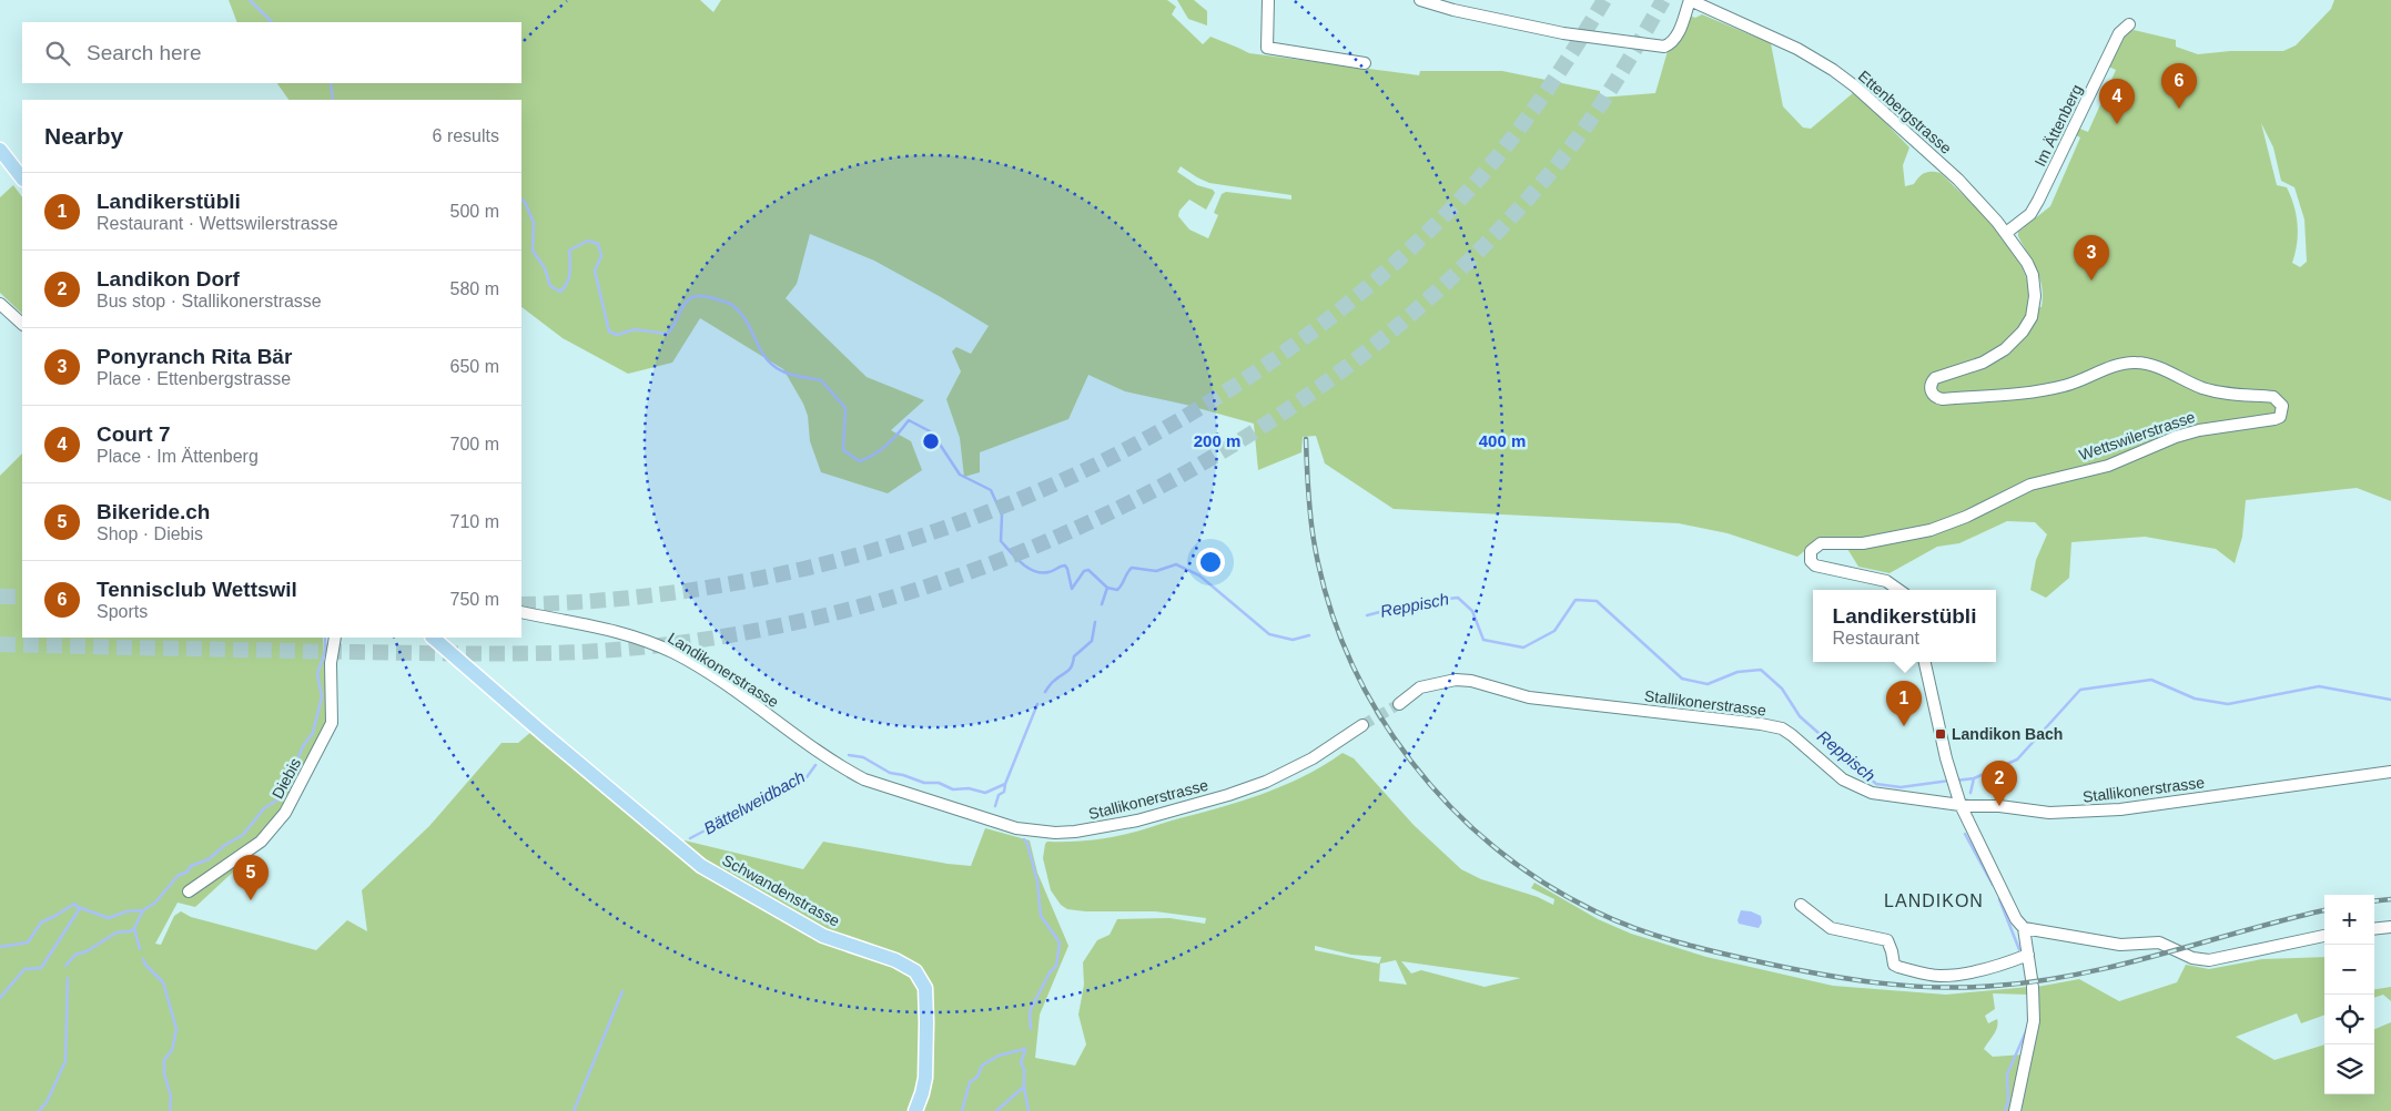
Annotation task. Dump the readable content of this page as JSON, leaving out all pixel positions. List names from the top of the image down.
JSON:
{
  "streets": {
    "main road": ["Schwandenstrasse"],
    "street": [
      "Ettenbergstrasse",
      "Im Ättenberg",
      "Wettswilerstrasse",
      "Landikonerstrasse",
      "Stallikonerstrasse",
      "Diebis"
    ]
  },
  "crossings": [
    ["Ettenbergstrasse", "Im Ättenberg"],
    ["Ettenbergstrasse", "Wettswilerstrasse"],
    ["Landikonerstrasse", "Stallikonerstrasse"]
  ],
  "districts": ["LANDIKON"],
  "water": ["Reppisch", "Bättelweidbach"],
  "places": {
    "transit": ["Landikon Bach"]
  },
  "page": {
    "search": "Search here",
    "pins": [
      "6",
      "4",
      "3",
      "1",
      "2",
      "5"
    ],
    "heading": ["Nearby", "6 results"],
    "list": [
      {
        "mark": "1",
        "name": "Landikerstübli",
        "note": "Restaurant · Wettswilerstrasse",
        "value": "500 m"
      },
      {
        "mark": "2",
        "name": "Landikon Dorf",
        "note": "Bus stop · Stallikonerstrasse",
        "value": "580 m"
      },
      {
        "mark": "3",
        "name": "Ponyranch Rita Bär",
        "note": "Place · Ettenbergstrasse",
        "value": "650 m"
      },
      {
        "mark": "4",
        "name": "Court 7",
        "note": "Place · Im Ättenberg",
        "value": "700 m"
      },
      {
        "mark": "5",
        "name": "Bikeride.ch",
        "note": "Shop · Diebis",
        "value": "710 m"
      },
      {
        "mark": "6",
        "name": "Tennisclub Wettswil",
        "note": "Sports",
        "value": "750 m"
      }
    ],
    "popup": ["Landikerstübli", "Restaurant"],
    "map_buttons": ["+", "−"]
  },
  "rings": ["200 m", "400 m"]
}
